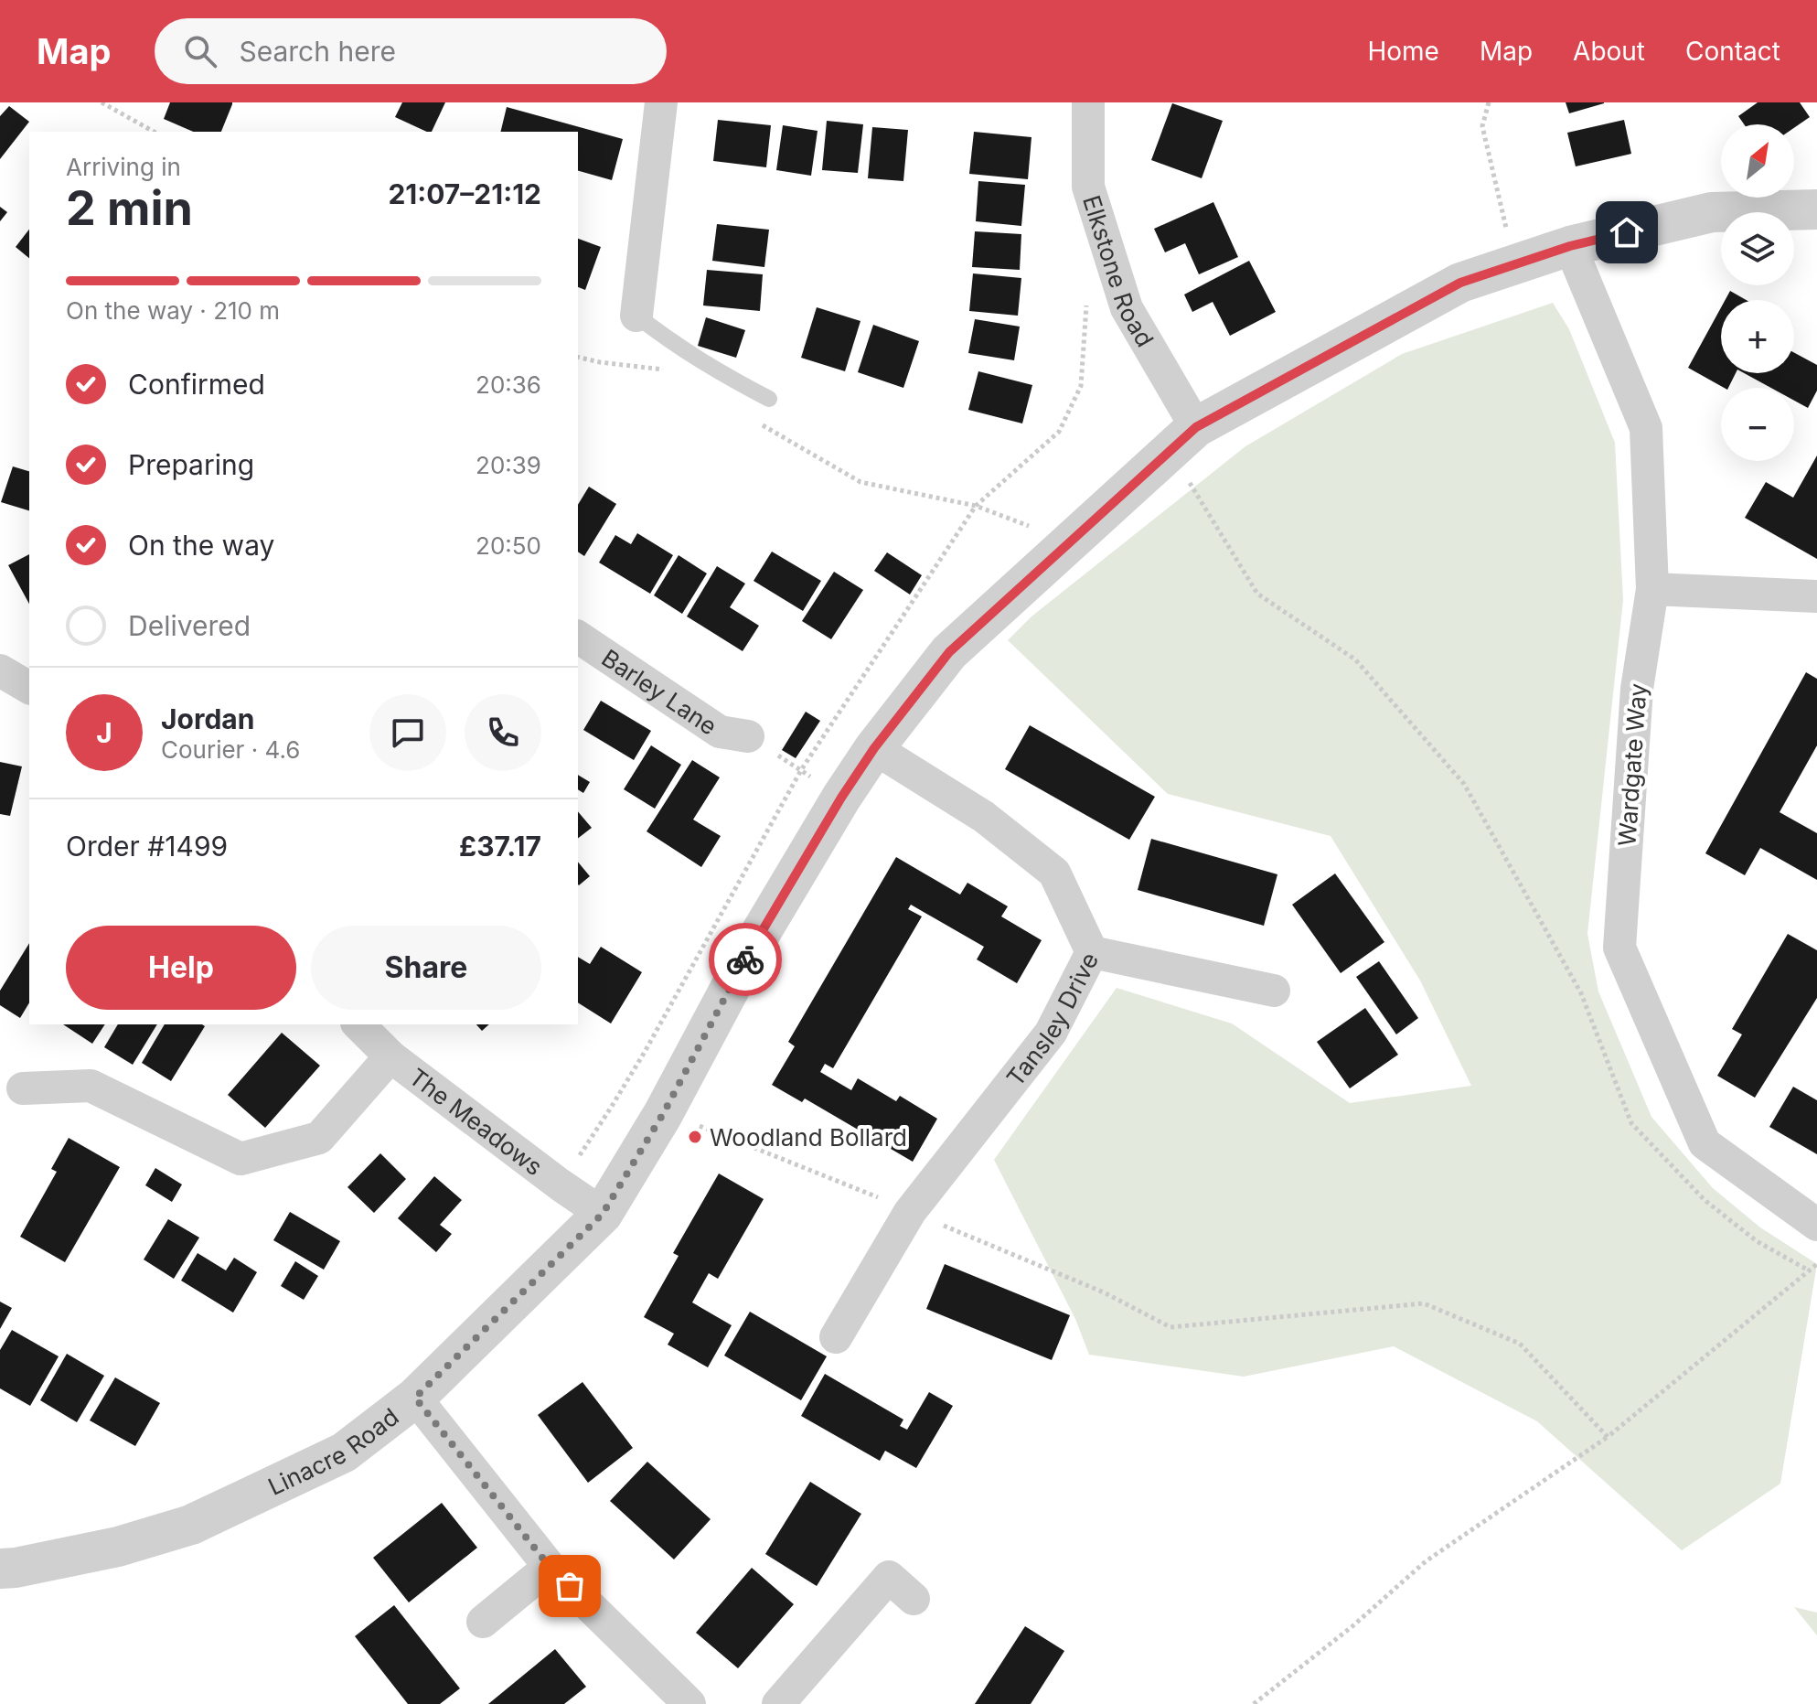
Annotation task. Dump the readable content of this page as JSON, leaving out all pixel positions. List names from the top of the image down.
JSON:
{
  "streets": {
    "street": [
      "Elkstone Road",
      "Barley Lane",
      "Wardgate Way",
      "Tansley Drive",
      "The Meadows",
      "Linacre Road"
    ]
  },
  "crossings": [
    ["Elkstone Road", "Linacre Road"],
    ["Wardgate Way", "Linacre Road"],
    ["Tansley Drive", "Linacre Road"],
    ["The Meadows", "Linacre Road"]
  ],
  "places": ["Woodland Bollard"],
  "north": "top right",
  "page": {
    "header": "Map",
    "search": "Search here",
    "nav": [
      "Home",
      "Map",
      "About",
      "Contact"
    ],
    "map_buttons": ["+", "−"],
    "heading": ["2 min", "Arriving in", "21:07–21:12"],
    "panel": [
      "Jordan",
      "Courier · 4.6",
      "Order #1499",
      "£37.17"
    ],
    "bar": "On the way · 210 m",
    "list": [
      ["Confirmed", "20:36"],
      ["Preparing", "20:39"],
      ["On the way", "20:50"],
      "Delivered"
    ],
    "round": "J",
    "buttons": ["Help", "Share"]
  }
}
